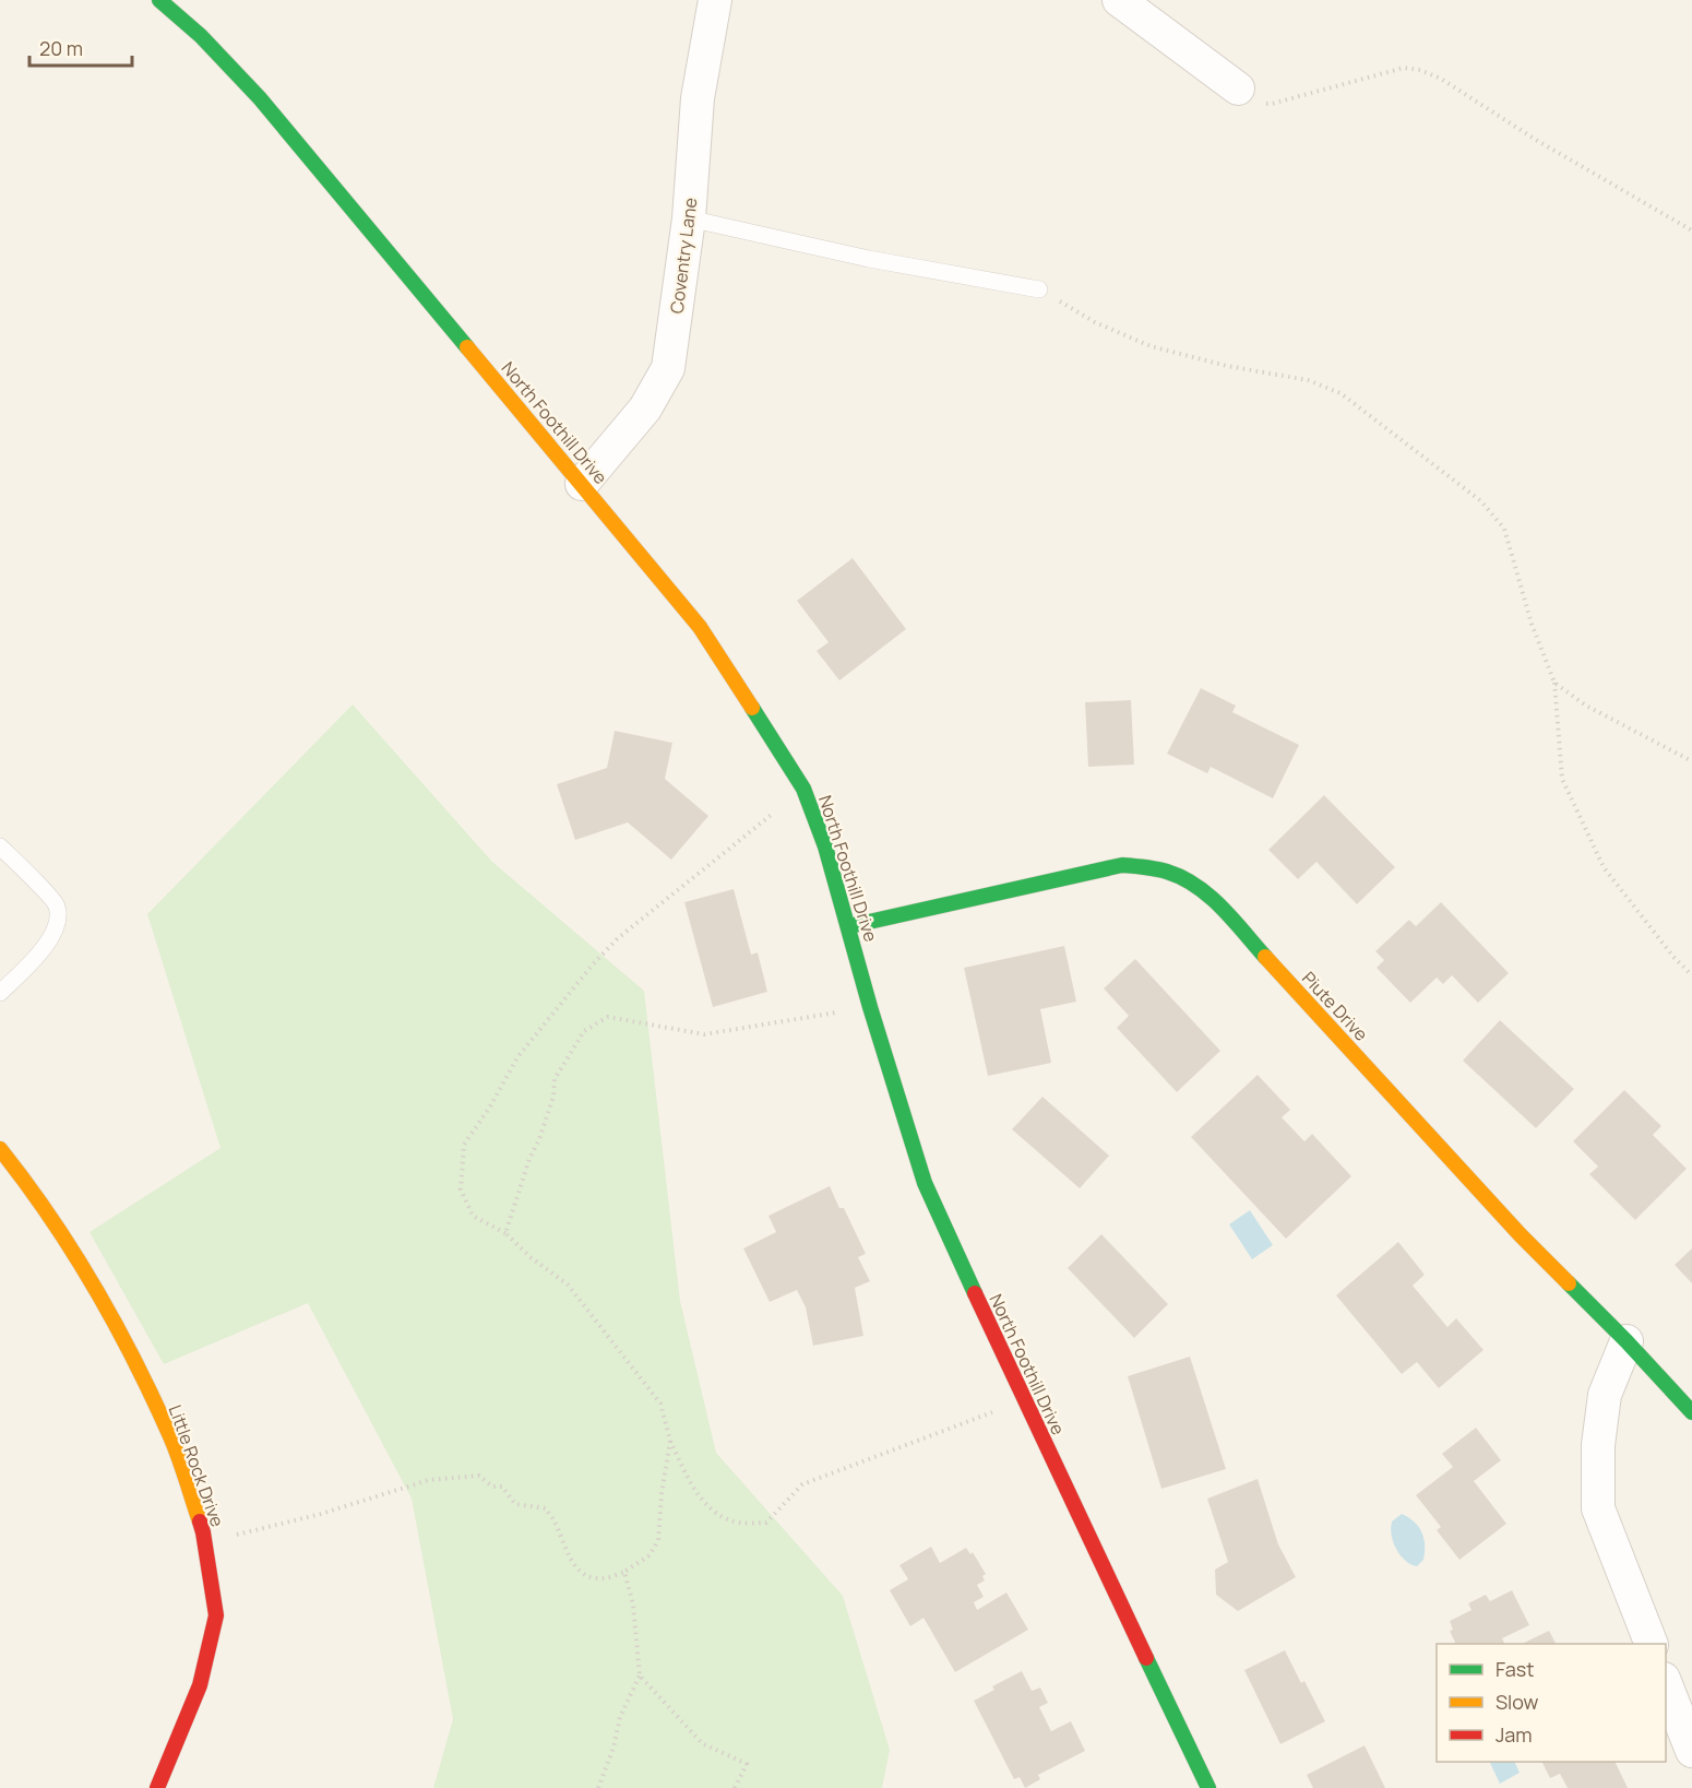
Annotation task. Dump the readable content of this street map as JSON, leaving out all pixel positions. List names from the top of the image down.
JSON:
{
  "streets": {
    "street": [
      "Coventry Lane",
      "North Foothill Drive",
      "Piute Drive",
      "Little Rock Drive"
    ]
  },
  "crossings": [
    ["Coventry Lane", "North Foothill Drive"],
    ["North Foothill Drive", "Piute Drive"]
  ],
  "legend": ["Fast", "Slow", "Jam"],
  "scale_bar": "20 m"
}
